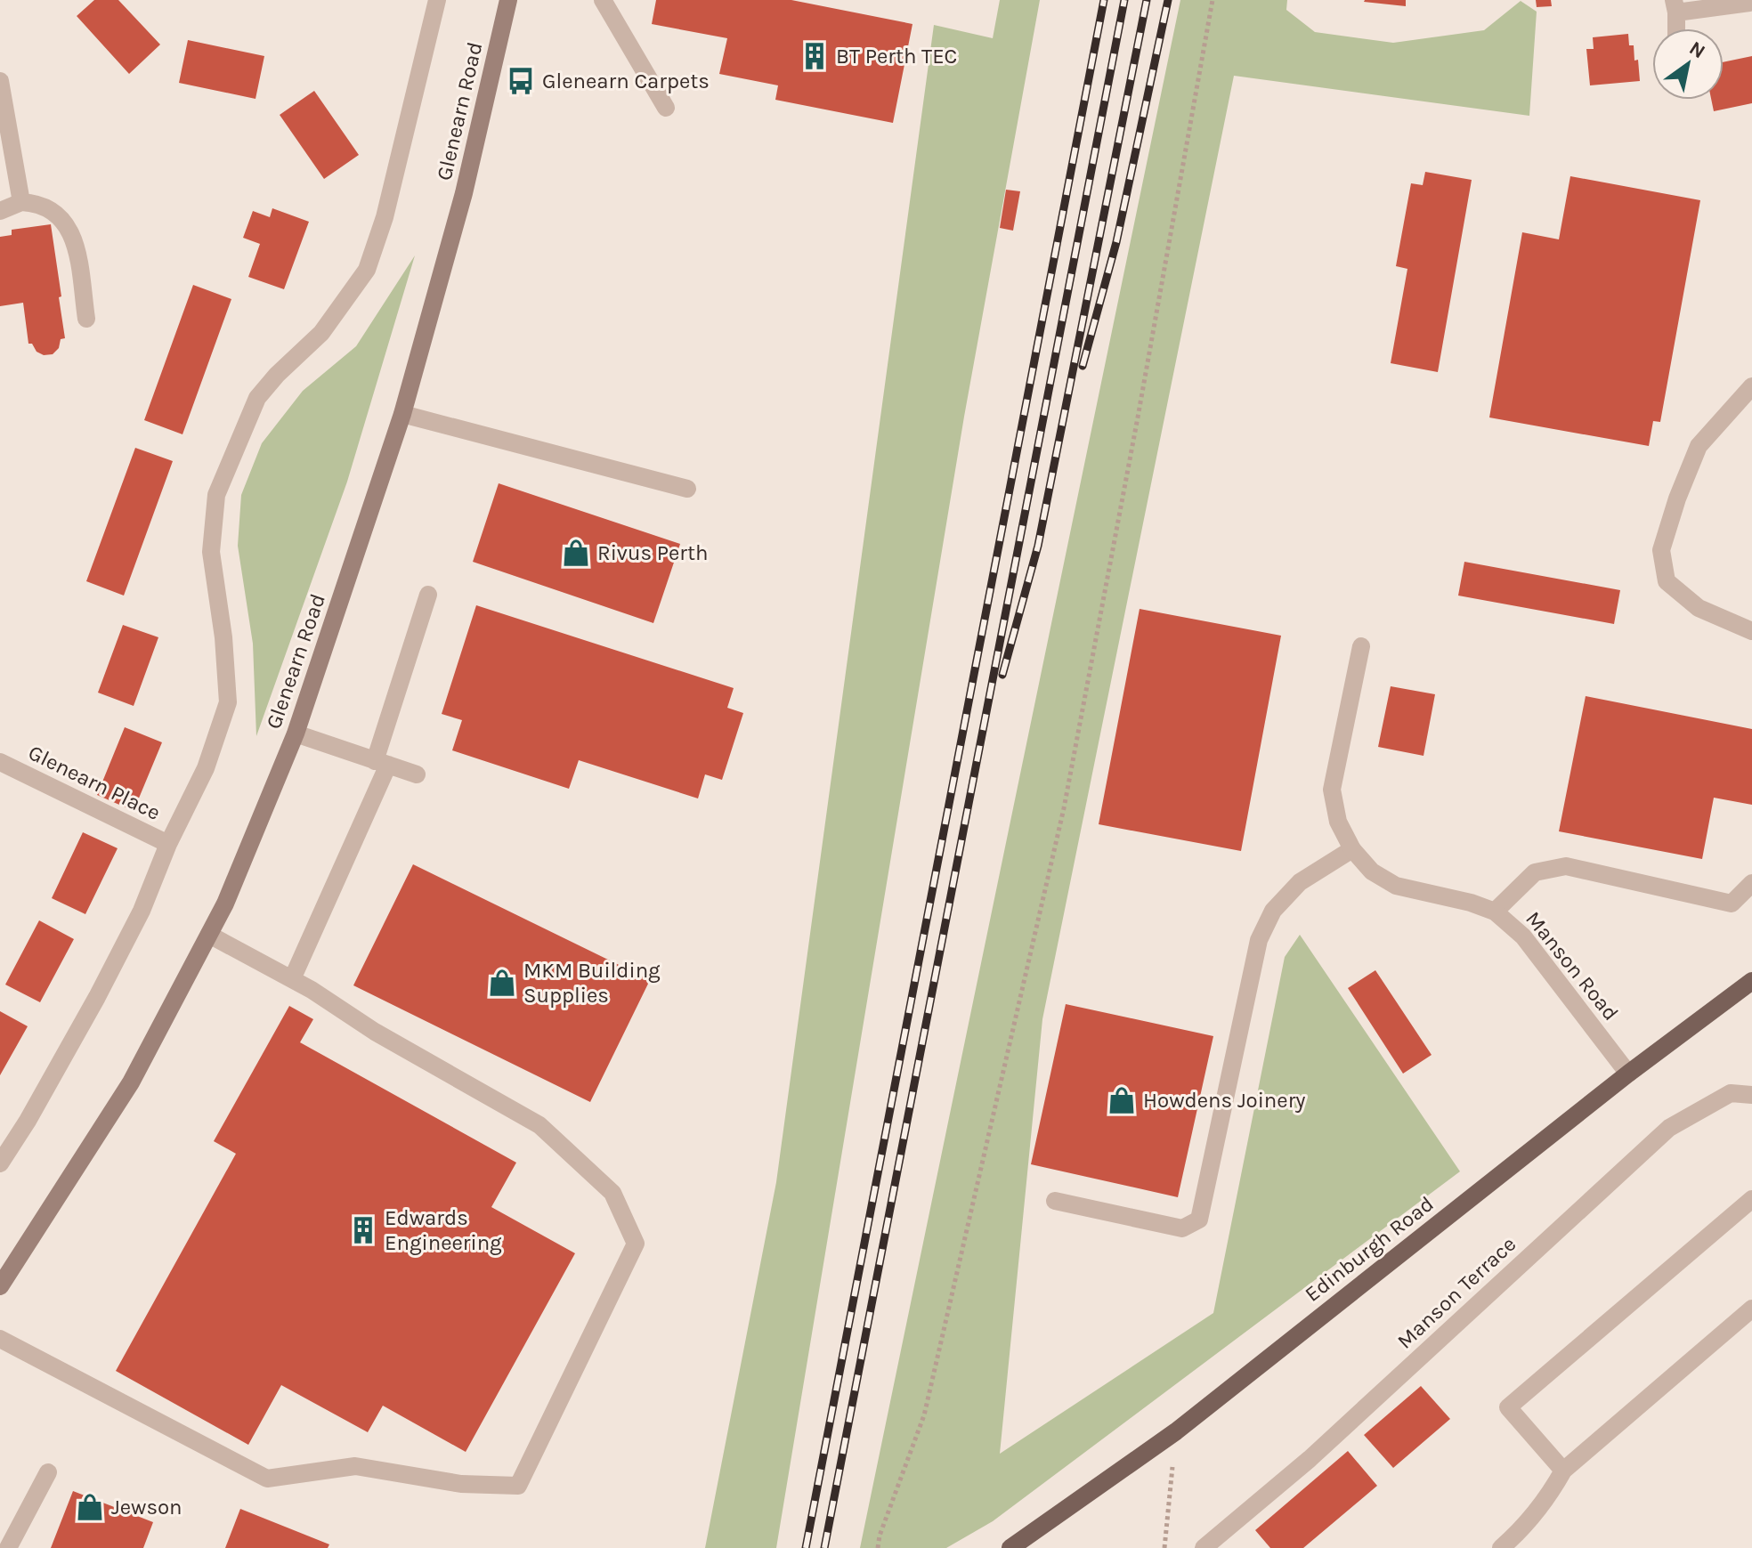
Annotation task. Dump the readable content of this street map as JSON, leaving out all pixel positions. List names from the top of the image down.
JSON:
{
  "streets": {
    "main road": ["Edinburgh Road"],
    "street": [
      "Glenearn Road",
      "Glenearn Place",
      "Manson Road",
      "Manson Terrace"
    ]
  },
  "crossings": [
    ["Manson Road", "Edinburgh Road"]
  ],
  "places": {
    "building": ["BT Perth TEC", "Edwards Engineering"],
    "bus stop": ["Glenearn Carpets"],
    "shop": [
      "Rivus Perth",
      "MKM Building Supplies",
      "Howdens Joinery",
      "Jewson"
    ]
  },
  "north": "top right"
}
